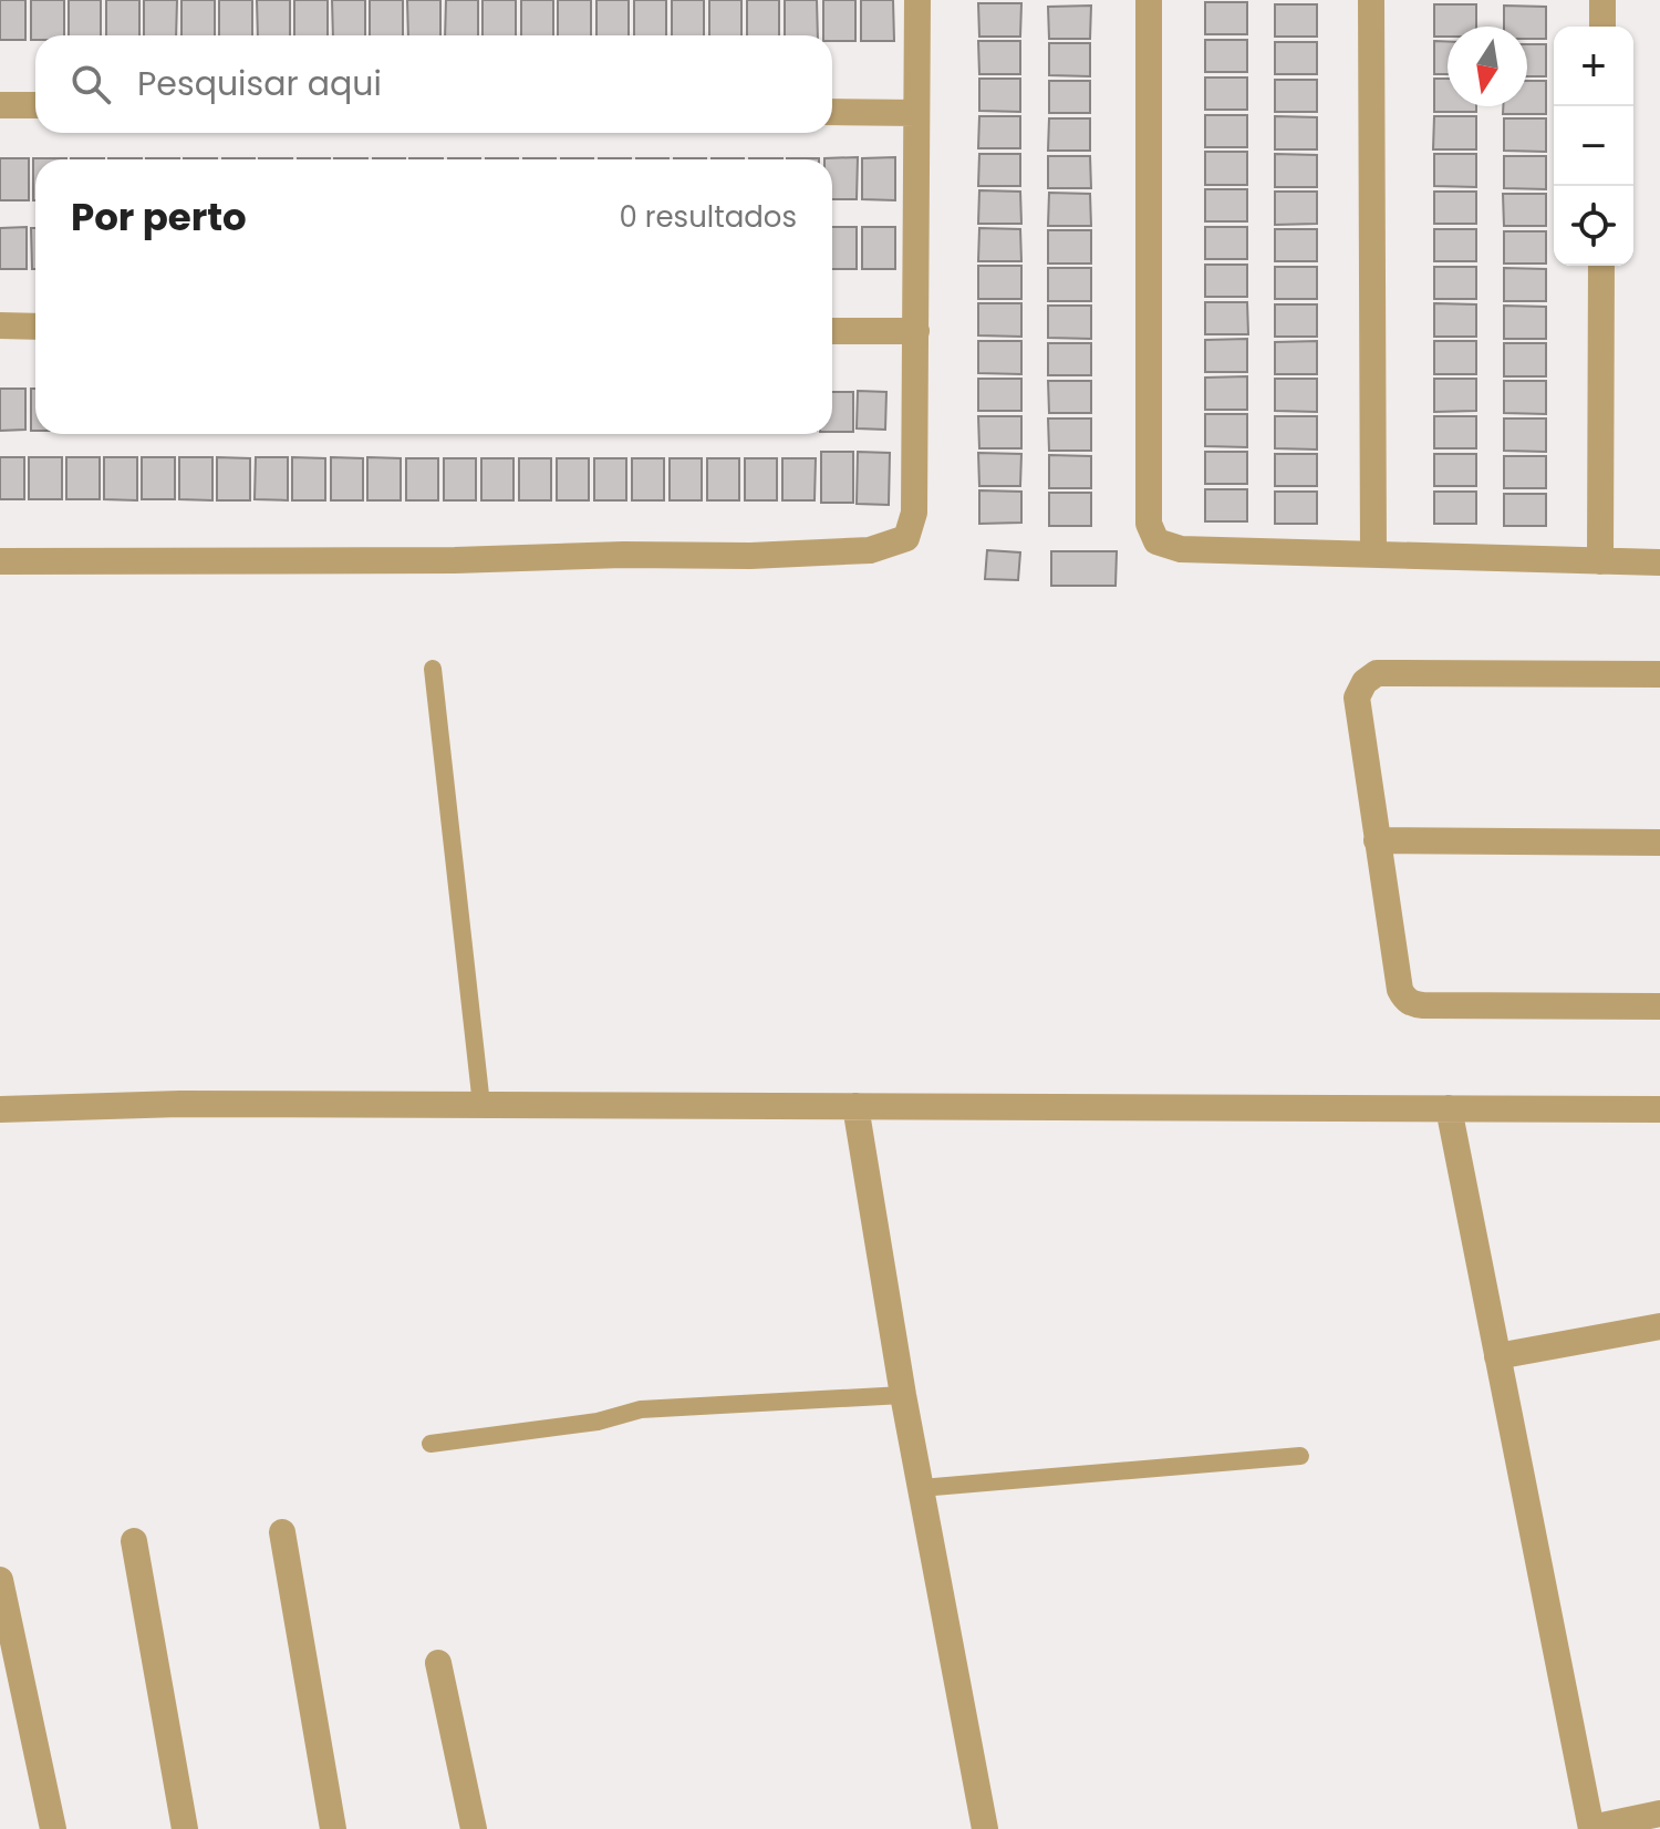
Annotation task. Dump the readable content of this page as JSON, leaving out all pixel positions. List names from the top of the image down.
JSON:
{
  "north": "bottom",
  "page": {
    "map_buttons": ["+", "−"],
    "search": "Pesquisar aqui",
    "heading": ["Por perto", "0 resultados"]
  }
}
